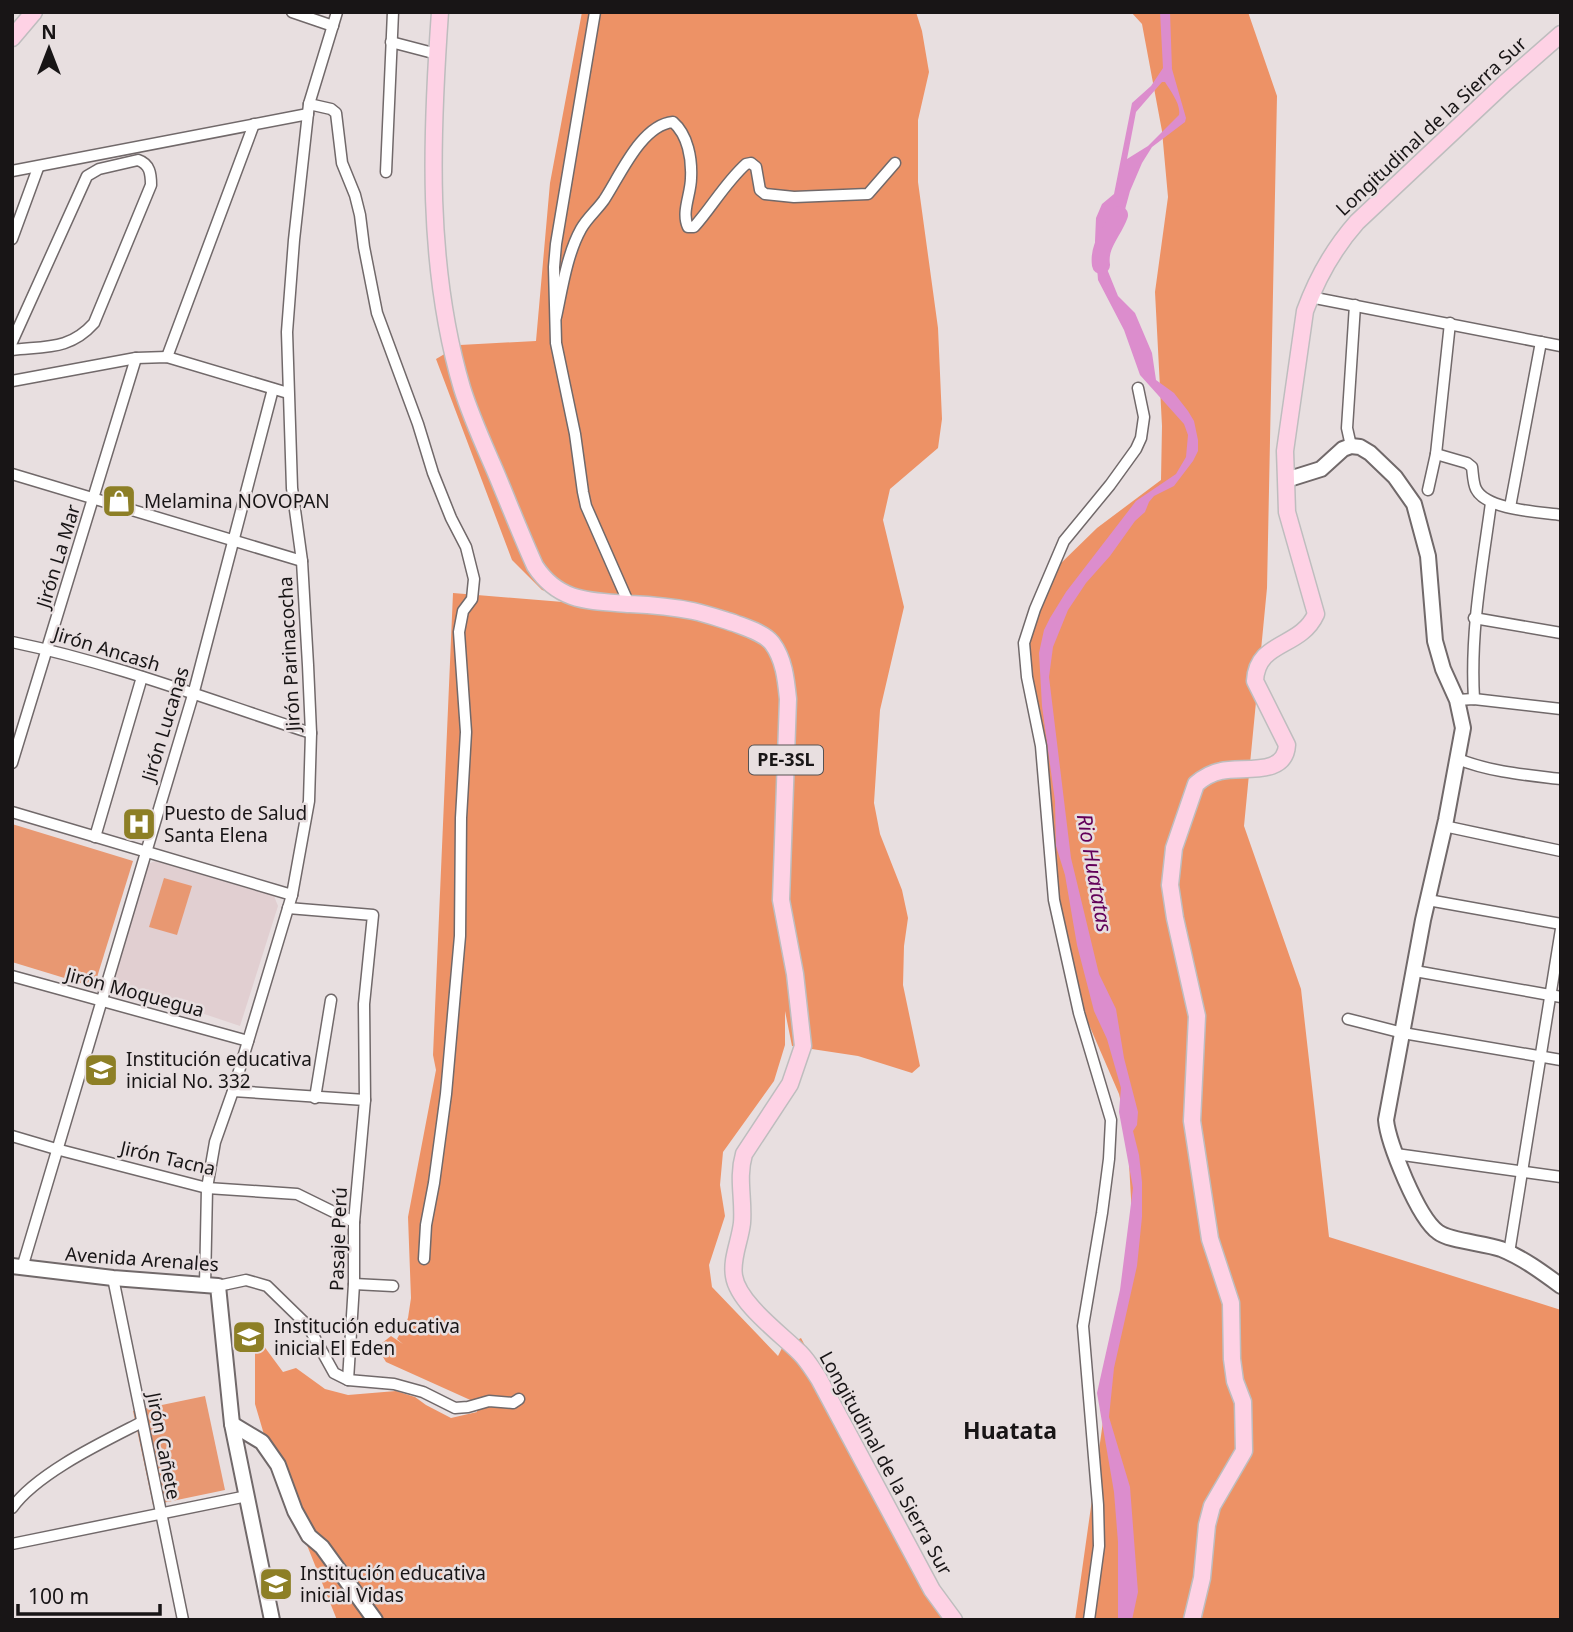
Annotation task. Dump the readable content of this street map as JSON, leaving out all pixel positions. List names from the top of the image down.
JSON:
{
  "streets": {
    "main road": ["Longitudinal de la Sierra Sur", "PE-3SL", "Avenida Arenales"],
    "street": [
      "Jirón La Mar",
      "Jirón Ancash",
      "Jirón Parinacocha",
      "Jirón Lucanas",
      "Jirón Moquegua",
      "Jirón Tacna",
      "Pasaje Perú",
      "Jirón Cañete"
    ]
  },
  "crossings": [
    ["Jirón La Mar", "Jirón Ancash"],
    ["Jirón Ancash", "Jirón Parinacocha"],
    ["Jirón Ancash", "Jirón Lucanas"],
    ["Jirón Parinacocha", "Jirón Moquegua"],
    ["Jirón Parinacocha", "Jirón Tacna"],
    ["Jirón Parinacocha", "Pasaje Perú"],
    ["Jirón Parinacocha", "Avenida Arenales"],
    ["Jirón Lucanas", "Jirón Moquegua"],
    ["Jirón Lucanas", "Jirón Tacna"],
    ["Jirón Lucanas", "Avenida Arenales"],
    ["Jirón Tacna", "Pasaje Perú"],
    ["Pasaje Perú", "Avenida Arenales"],
    ["Avenida Arenales", "Jirón Cañete"]
  ],
  "districts": ["Huatata"],
  "water": ["Rio Huatatas"],
  "places": {
    "shop": ["Melamina NOVOPAN"],
    "hospital": ["Puesto de Salud Santa Elena"],
    "school or university": ["Institución educativa inicial No. 332", "Institución educativa inicial El Eden", "Institución educativa inicial Vidas"]
  },
  "scale_bar": "100 m",
  "north": "top"
}
